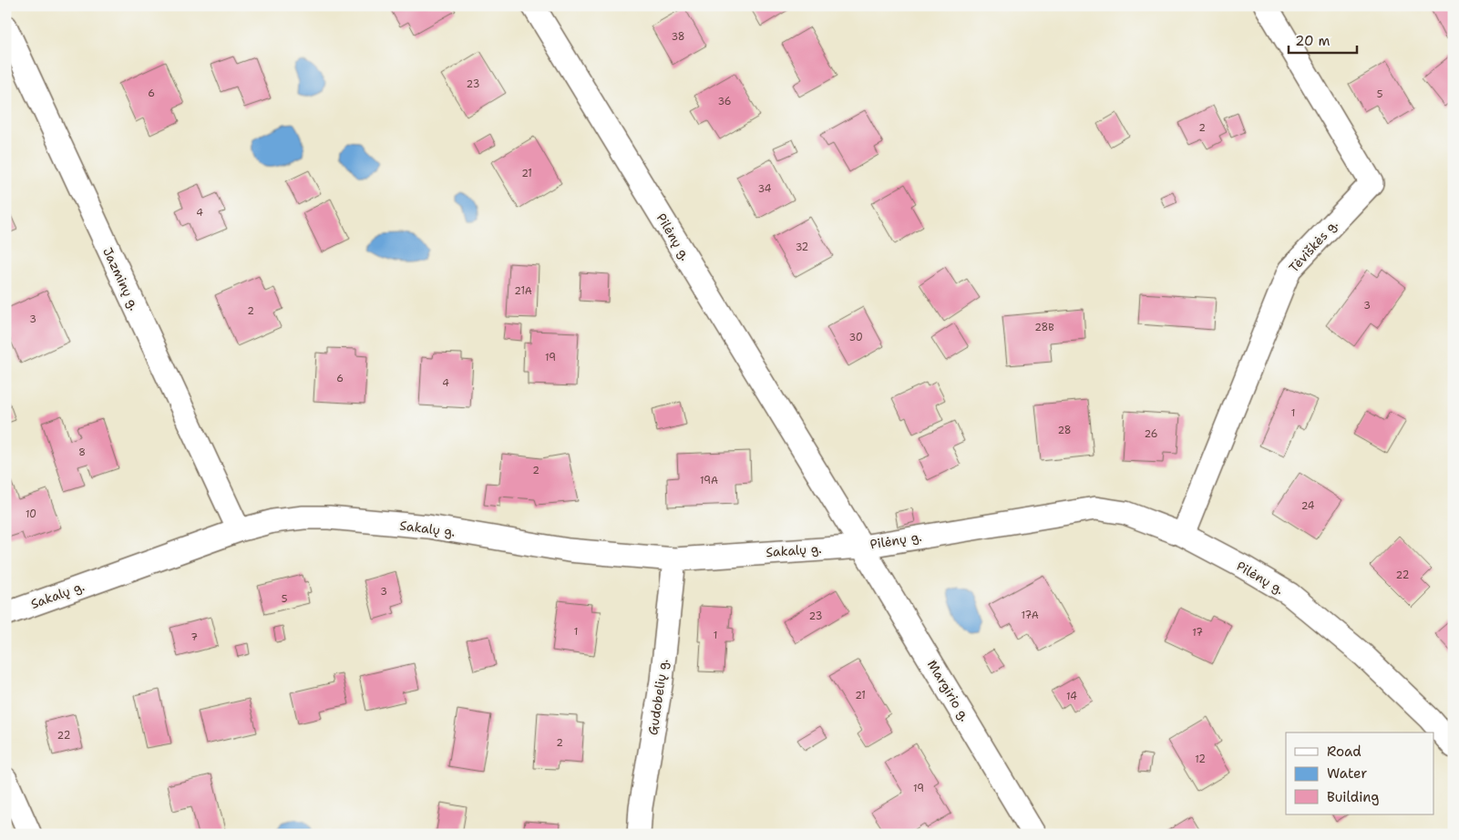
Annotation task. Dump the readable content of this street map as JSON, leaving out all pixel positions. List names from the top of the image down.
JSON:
{
  "streets": {
    "street": [
      "Pilėnų g.",
      "Tėviškės g.",
      "Jazminų g.",
      "Sakalų g.",
      "Margirio g.",
      "Gudobelių g."
    ]
  },
  "crossings": [
    ["Pilėnų g.", "Tėviškės g."],
    ["Pilėnų g.", "Sakalų g."],
    ["Pilėnų g.", "Margirio g."],
    ["Jazminų g.", "Sakalų g."],
    ["Sakalų g.", "Margirio g."],
    ["Sakalų g.", "Gudobelių g."]
  ],
  "house_numbers": [
    "38",
    "23",
    "6",
    "5",
    "36",
    "2",
    "21",
    "34",
    "4",
    "32",
    "21A",
    "3",
    "2",
    "3",
    "28B",
    "30",
    "19",
    "6",
    "4",
    "1",
    "28",
    "26",
    "8",
    "2",
    "19A",
    "24",
    "10",
    "22",
    "3",
    "5",
    "17A",
    "23",
    "1",
    "17",
    "1",
    "7",
    "21",
    "14",
    "22",
    "2",
    "12",
    "19"
  ],
  "legend": ["Road", "Water", "Building"],
  "scale_bar": "20 m"
}
